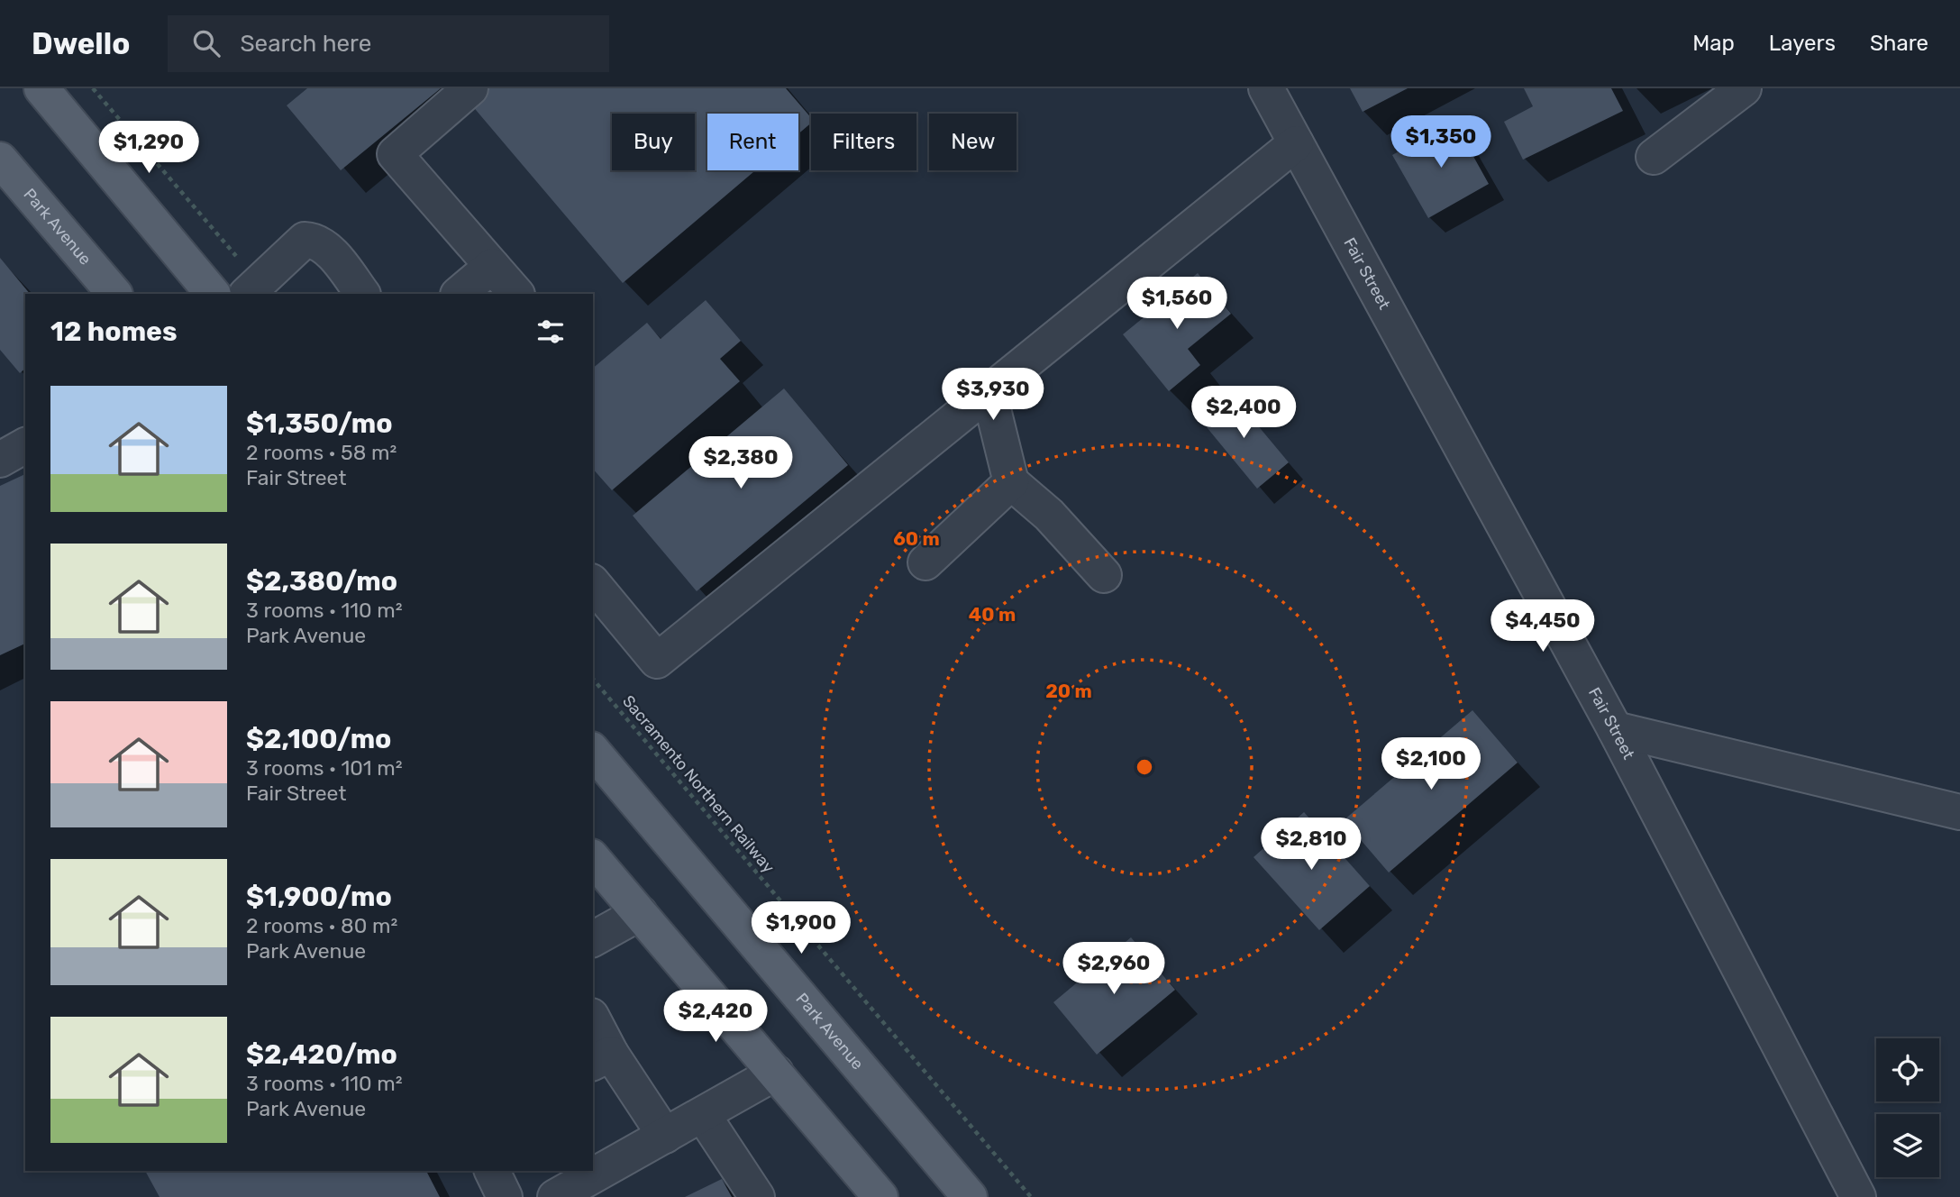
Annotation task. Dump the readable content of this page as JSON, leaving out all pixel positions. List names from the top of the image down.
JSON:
{
  "streets": {
    "main road": ["Park Avenue"],
    "street": ["Fair Street"],
    "path": ["Sacramento Northern Railway"]
  },
  "page": {
    "header": "Dwello",
    "search": "Search here",
    "nav": ["Map", "Layers", "Share"],
    "chip": [
      "Buy",
      "Rent",
      "Filters",
      "New"
    ],
    "price": [
      "$1,350",
      "$1,290",
      "$1,560",
      "$3,930",
      "$2,400",
      "$2,380",
      "$4,450",
      "$2,100",
      "$2,810",
      "$1,900",
      "$2,960",
      "$2,420"
    ],
    "heading": "12 homes",
    "list": [
      {
        "name": "$1,350/mo",
        "note": "2 rooms · 58 m² · Fair Street"
      },
      {
        "name": "$2,380/mo",
        "note": "3 rooms · 110 m² · Park Avenue"
      },
      {
        "name": "$2,100/mo",
        "note": "3 rooms · 101 m² · Fair Street"
      },
      {
        "name": "$1,900/mo",
        "note": "2 rooms · 80 m² · Park Avenue"
      },
      {
        "name": "$2,420/mo",
        "note": "3 rooms · 110 m² · Park Avenue"
      }
    ]
  },
  "rings": ["60 m", "40 m", "20 m"]
}
